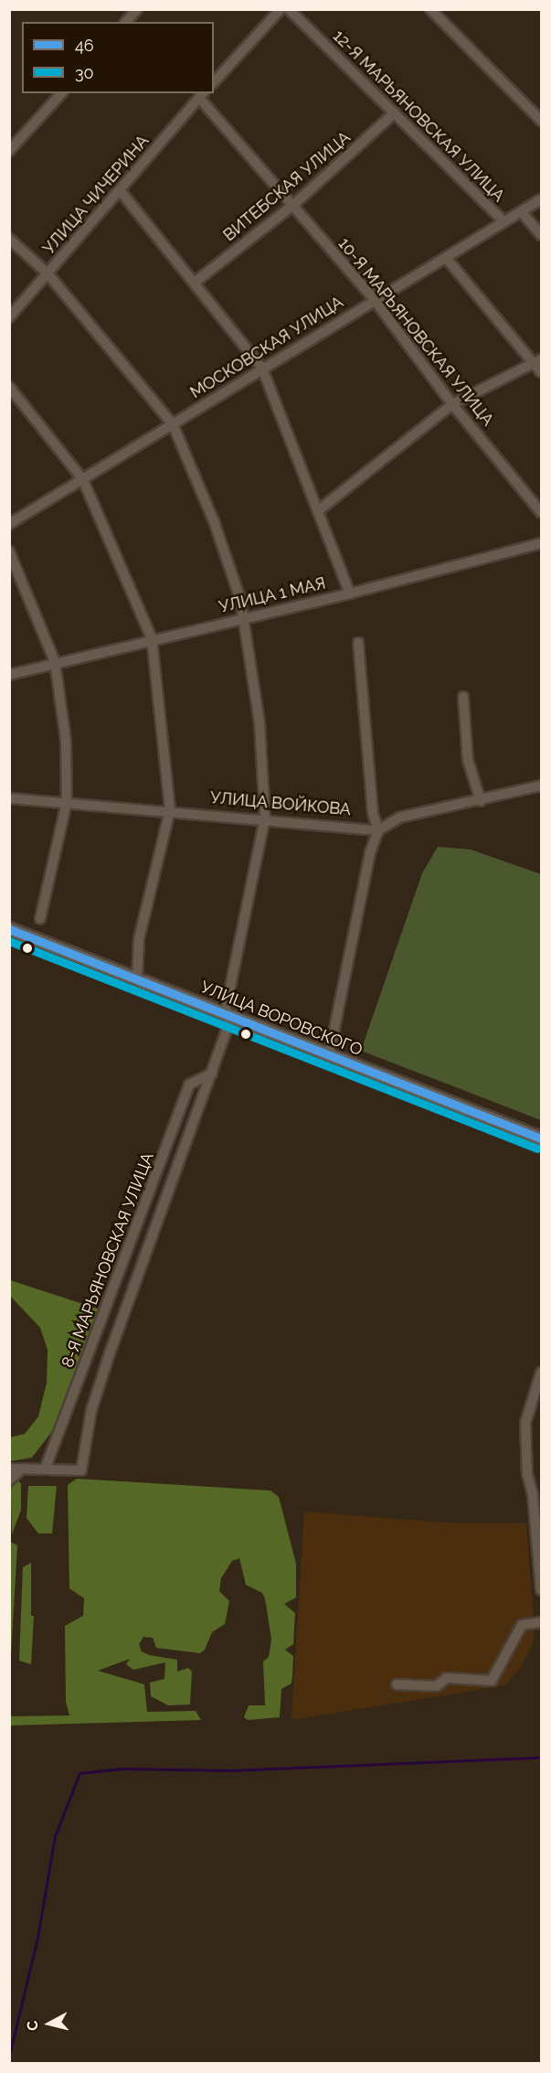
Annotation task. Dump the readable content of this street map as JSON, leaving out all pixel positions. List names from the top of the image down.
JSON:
{
  "streets": {
    "main road": ["УЛИЦА ВОРОВСКОГО"],
    "street": [
      "12-Я МАРЬЯНОВСКАЯ УЛИЦА",
      "ВИТЕБСКАЯ УЛИЦА",
      "УЛИЦА ЧИЧЕРИНА",
      "10-Я МАРЬЯНОВСКАЯ УЛИЦА",
      "МОСКОВСКАЯ УЛИЦА",
      "УЛИЦА 1 МАЯ",
      "УЛИЦА ВОЙКОВА",
      "8-Я МАРЬЯНОВСКАЯ УЛИЦА"
    ]
  },
  "crossings": [
    ["12-Я МАРЬЯНОВСКАЯ УЛИЦА", "ВИТЕБСКАЯ УЛИЦА"],
    ["12-Я МАРЬЯНОВСКАЯ УЛИЦА", "МОСКОВСКАЯ УЛИЦА"],
    ["ВИТЕБСКАЯ УЛИЦА", "10-Я МАРЬЯНОВСКАЯ УЛИЦА"],
    ["УЛИЦА ЧИЧЕРИНА", "10-Я МАРЬЯНОВСКАЯ УЛИЦА"],
    ["УЛИЦА ЧИЧЕРИНА", "8-Я МАРЬЯНОВСКАЯ УЛИЦА"],
    ["10-Я МАРЬЯНОВСКАЯ УЛИЦА", "МОСКОВСКАЯ УЛИЦА"],
    ["МОСКОВСКАЯ УЛИЦА", "8-Я МАРЬЯНОВСКАЯ УЛИЦА"],
    ["УЛИЦА 1 МАЯ", "8-Я МАРЬЯНОВСКАЯ УЛИЦА"],
    ["УЛИЦА ВОЙКОВА", "8-Я МАРЬЯНОВСКАЯ УЛИЦА"],
    ["УЛИЦА ВОРОВСКОГО", "8-Я МАРЬЯНОВСКАЯ УЛИЦА"]
  ],
  "lines": ["transit line 46", "transit line 30"],
  "legend": ["46", "30"],
  "north": "left"
}
